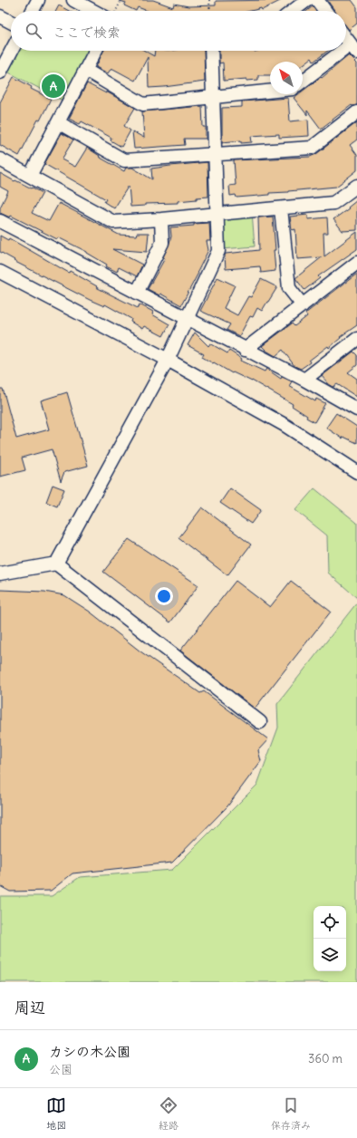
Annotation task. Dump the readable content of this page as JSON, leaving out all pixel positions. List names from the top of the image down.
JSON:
{
  "north": "top left",
  "page": {
    "search": "ここで検索",
    "pins": "A",
    "heading": "周辺",
    "list": [
      {
        "mark": "A",
        "name": "カシの木公園",
        "note": "公園",
        "value": "360 m"
      }
    ],
    "nav": ["地図", "経路", "保存済み"]
  }
}
